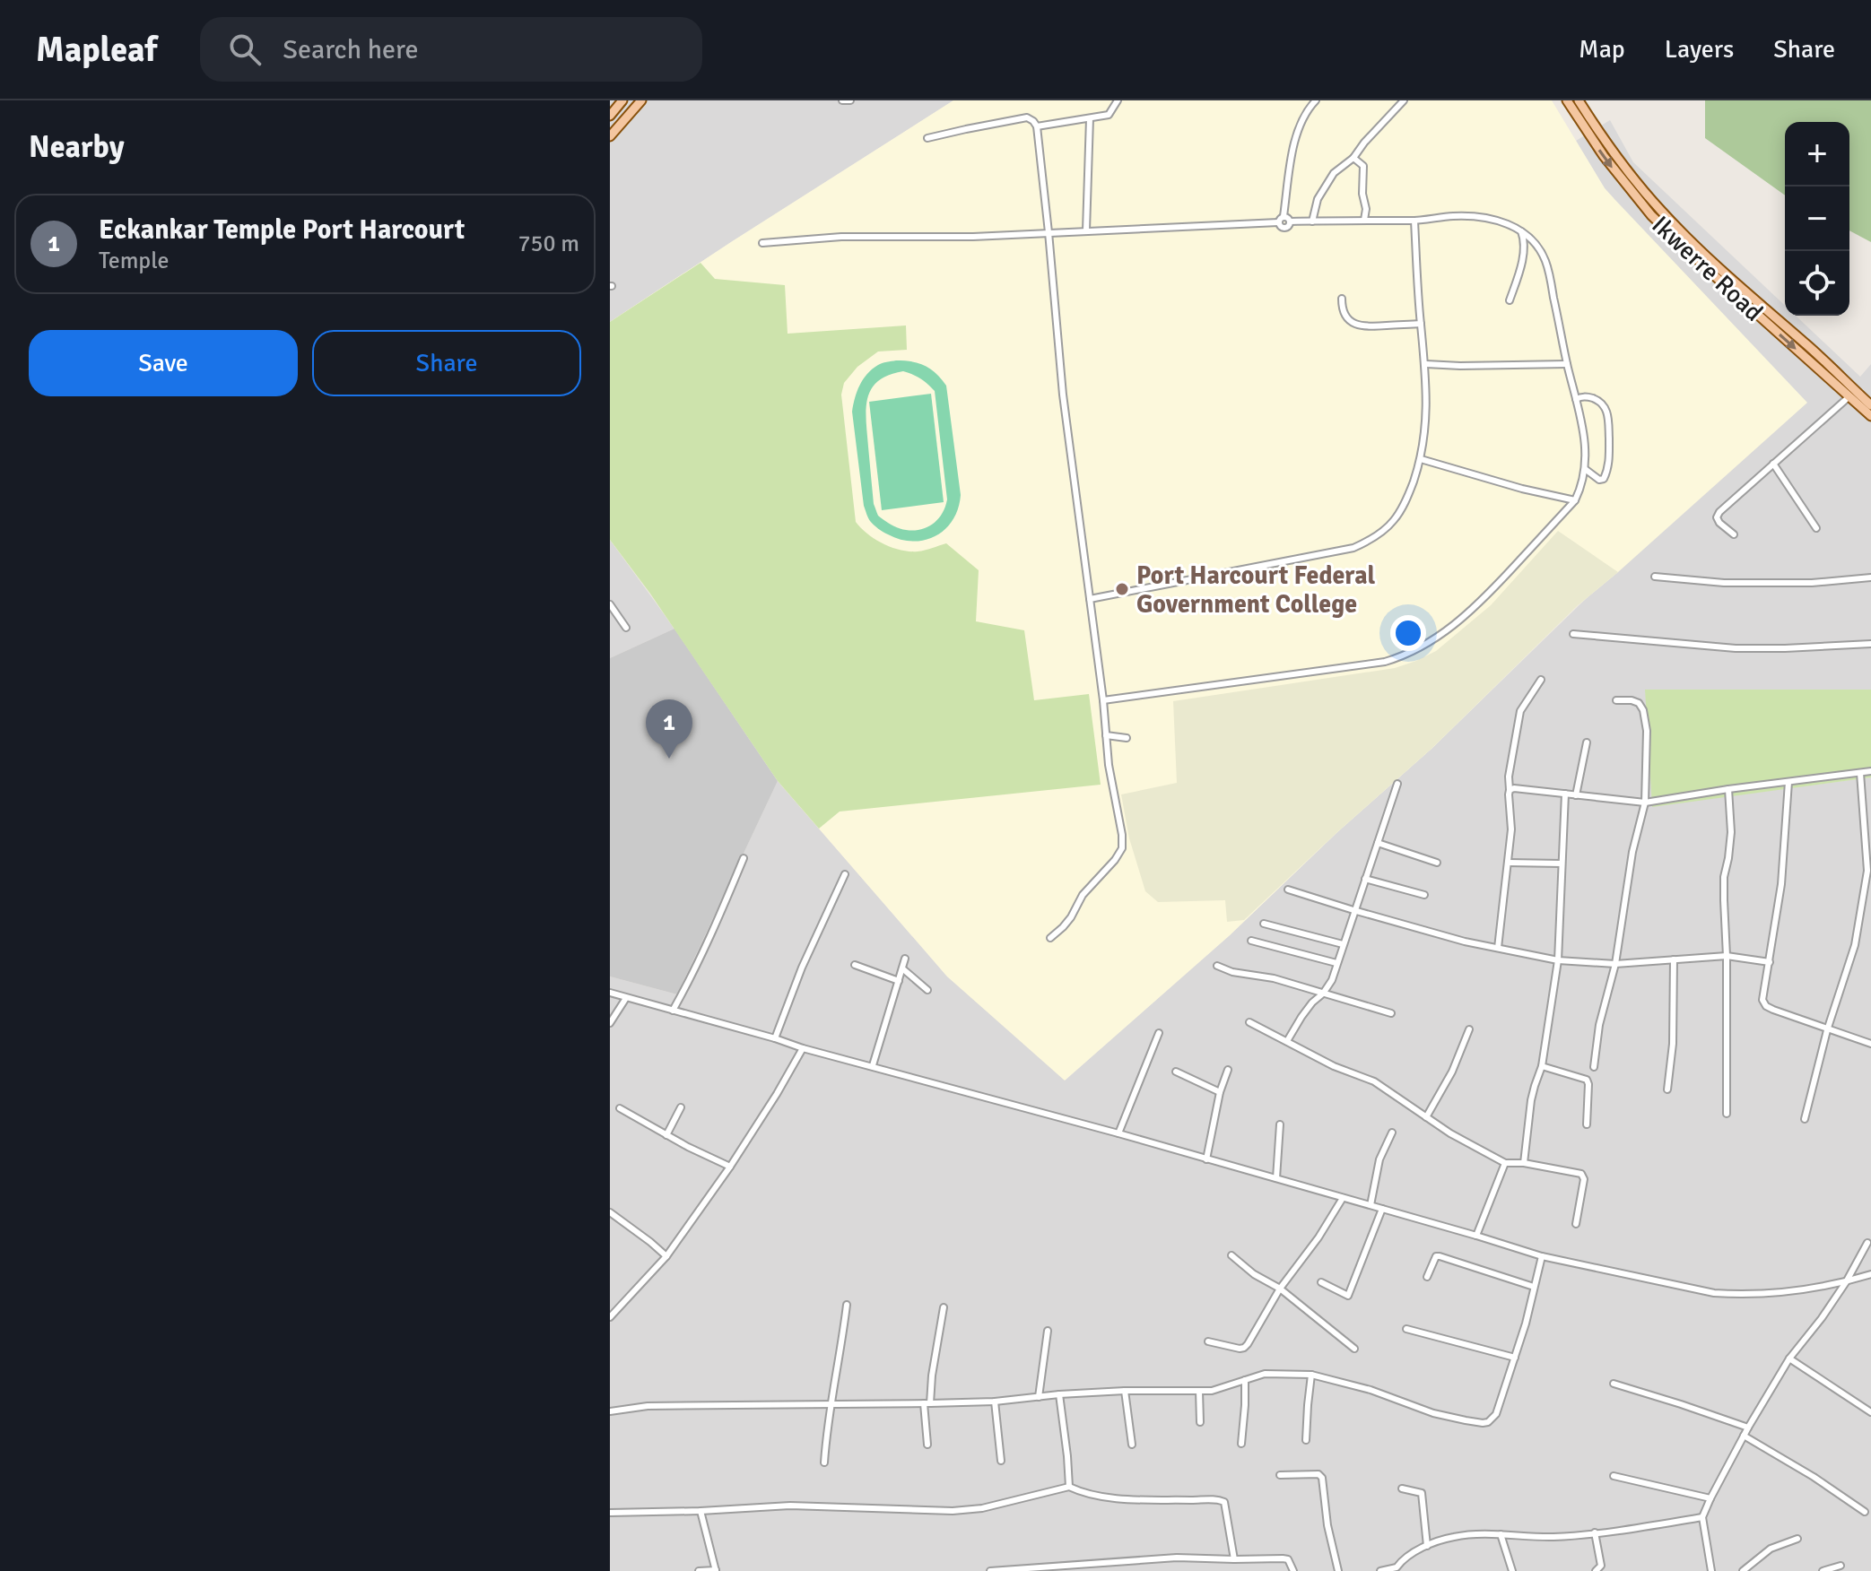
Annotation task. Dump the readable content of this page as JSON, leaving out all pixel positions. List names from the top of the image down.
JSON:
{
  "streets": {
    "main road": ["Ikwerre Road"]
  },
  "places": ["Port Harcourt Federal Government College"],
  "page": {
    "header": "Mapleaf",
    "search": "Search here",
    "nav": ["Map", "Layers", "Share"],
    "heading": "Nearby",
    "map_buttons": ["+", "−"],
    "list": [
      {
        "mark": "1",
        "name": "Eckankar Temple Port Harcourt",
        "note": "Temple",
        "value": "750 m"
      }
    ],
    "buttons": ["Save", "Share"],
    "pins": "1"
  }
}
